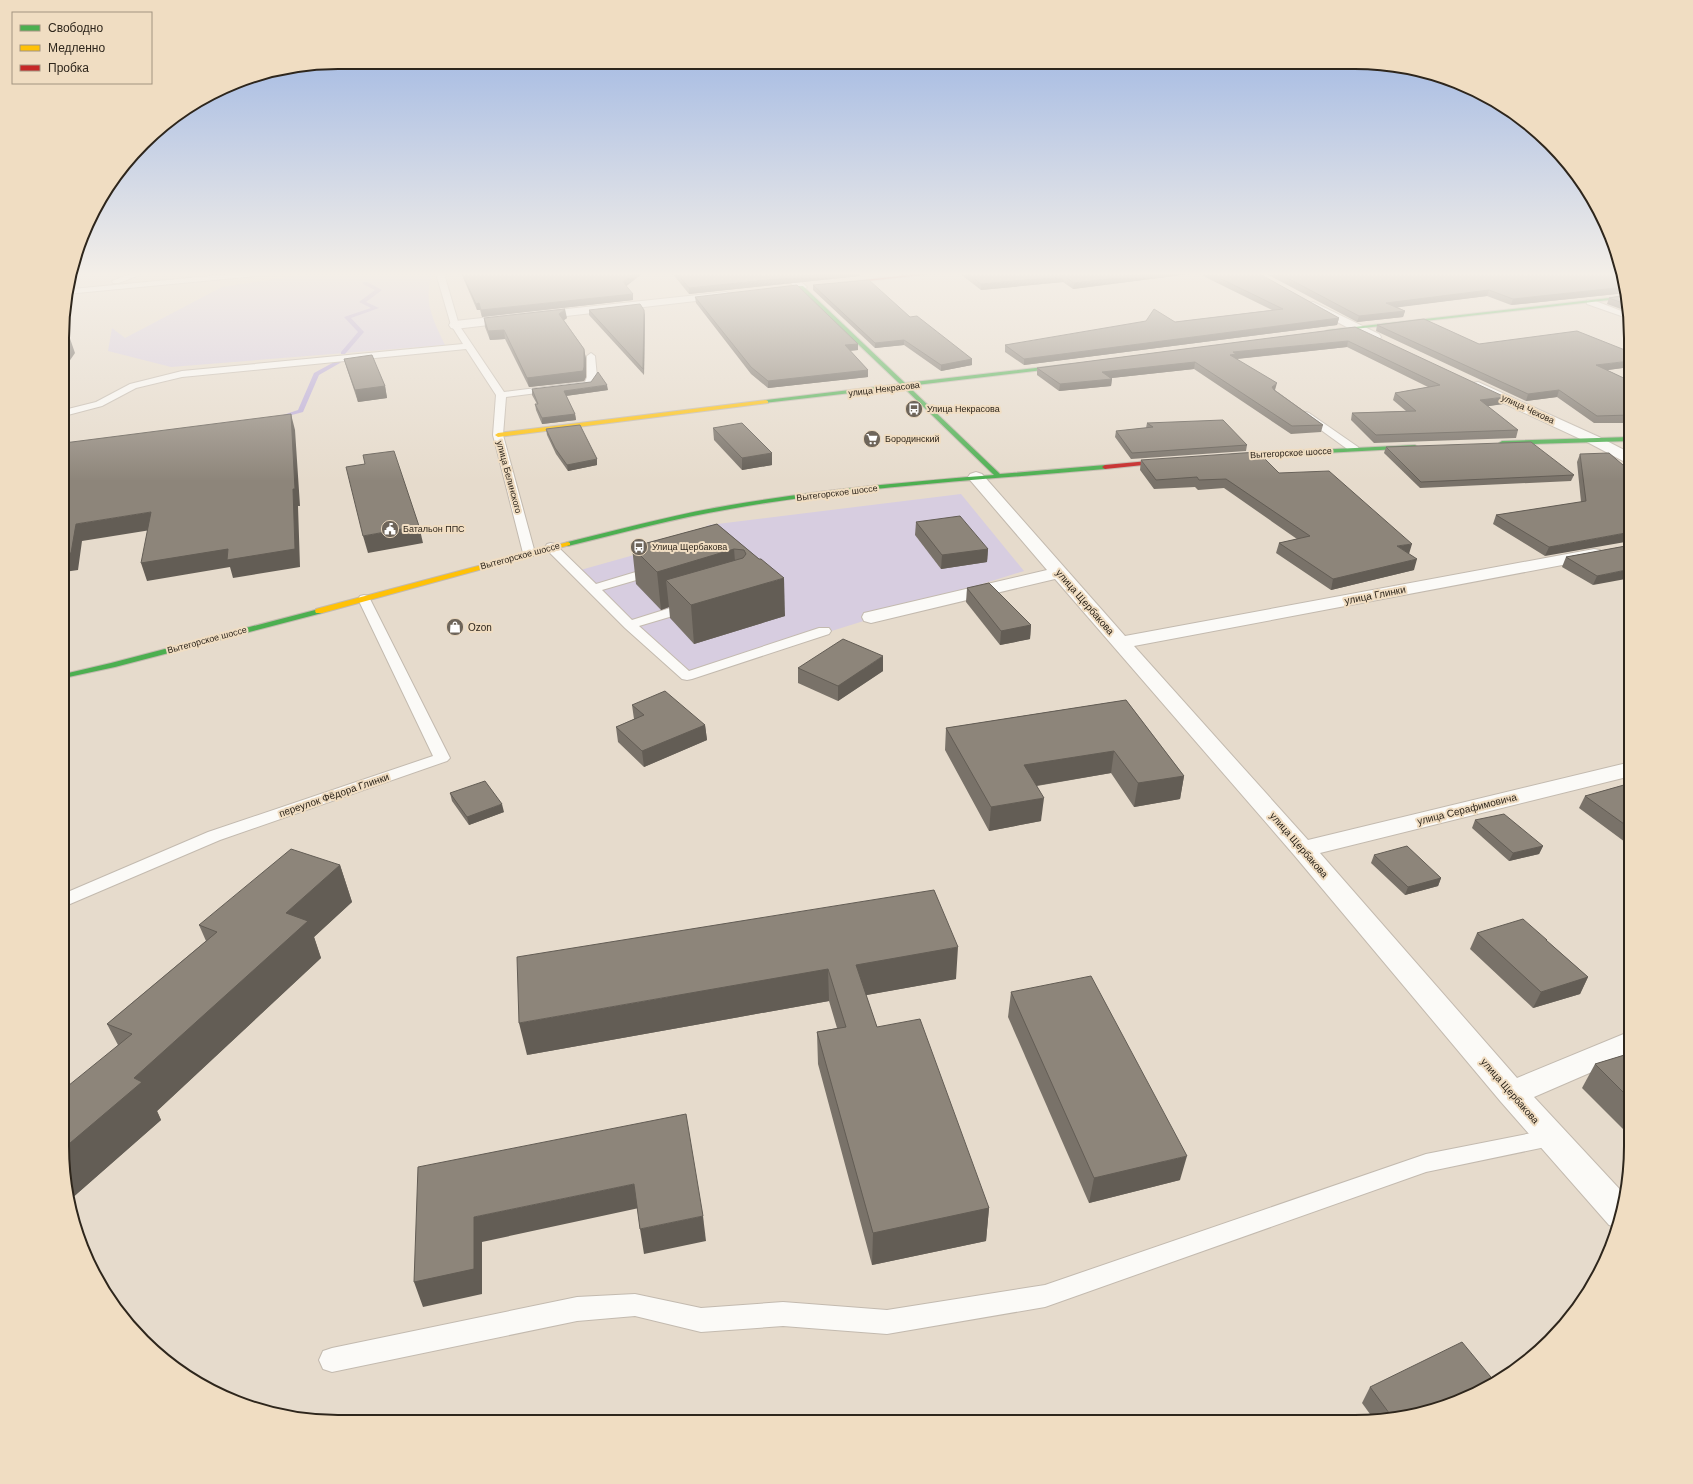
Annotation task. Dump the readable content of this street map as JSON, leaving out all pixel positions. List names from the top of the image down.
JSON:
{
  "streets": {
    "street": [
      "улица Некрасова",
      "улица Чехова",
      "Вытегорское шоссе",
      "улица Глинки",
      "улица Щербакова",
      "улица Серафимовича"
    ],
    "lane": ["улица Белинского", "переулок Фёдора Глинки"]
  },
  "crossings": [
    ["улица Некрасова", "улица Белинского"],
    ["Вытегорское шоссе", "улица Белинского"],
    ["Вытегорское шоссе", "улица Щербакова"],
    ["Вытегорское шоссе", "переулок Фёдора Глинки"],
    ["улица Глинки", "улица Щербакова"],
    ["улица Щербакова", "улица Серафимовича"]
  ],
  "places": {
    "bus stop": ["Улица Некрасова", "Улица Щербакова"],
    "supermarket": ["Бородинский"],
    "public building": ["Батальон ППС"],
    "shop": ["Ozon"]
  },
  "legend": ["Свободно", "Медленно", "Пробка"]
}
